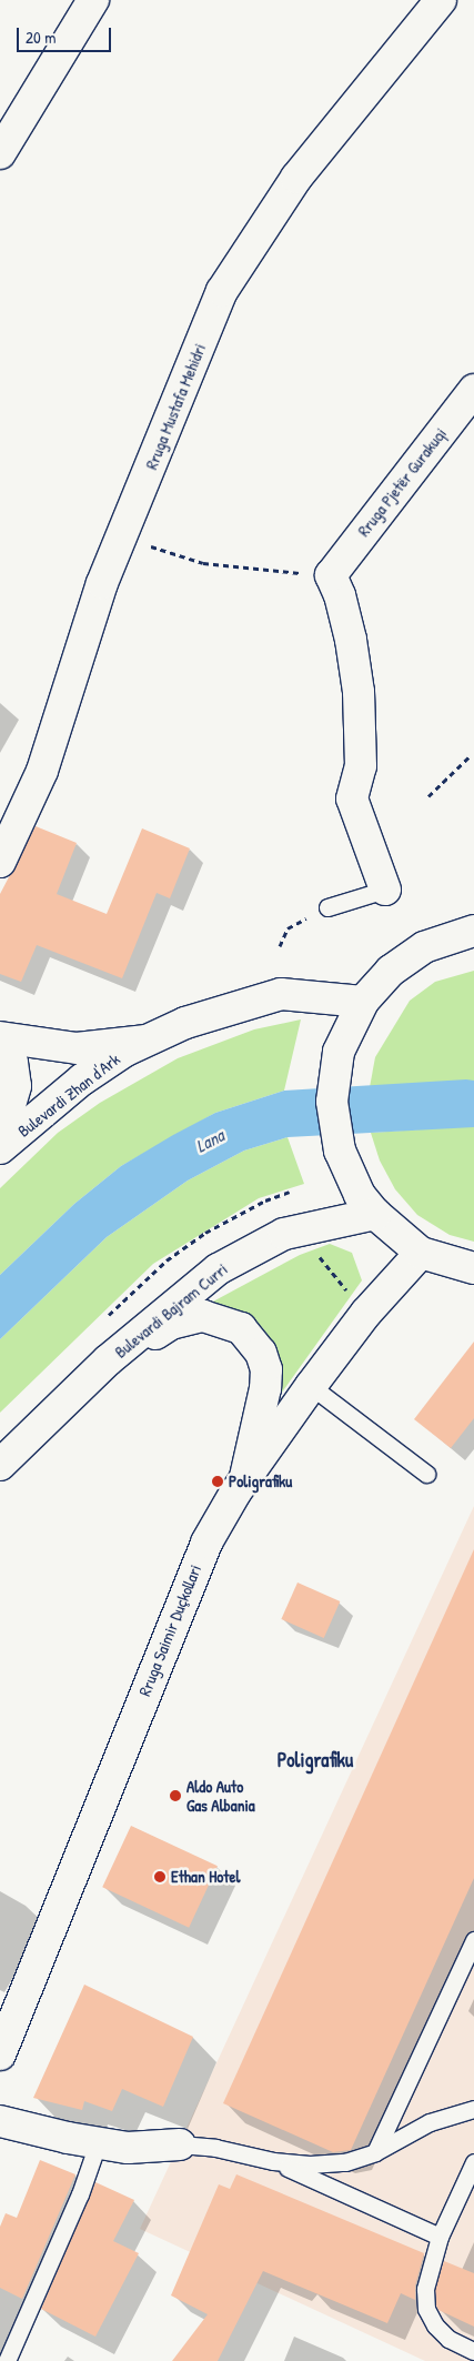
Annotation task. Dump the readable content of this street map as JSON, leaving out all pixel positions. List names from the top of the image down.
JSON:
{
  "streets": {
    "main road": [
      "Rruga Mustafa Mehidri",
      "Rruga Pjetër Gurakuqi",
      "Bulevardi Zhan d'Ark",
      "Bulevardi Bajram Curri",
      "Rruga Saimir Duçkollari"
    ]
  },
  "districts": ["Poligrafiku"],
  "water": ["Lana"],
  "places": ["Poligrafiku", "Aldo Auto Gas Albania", "Ethan Hotel"],
  "scale_bar": "20 m"
}
